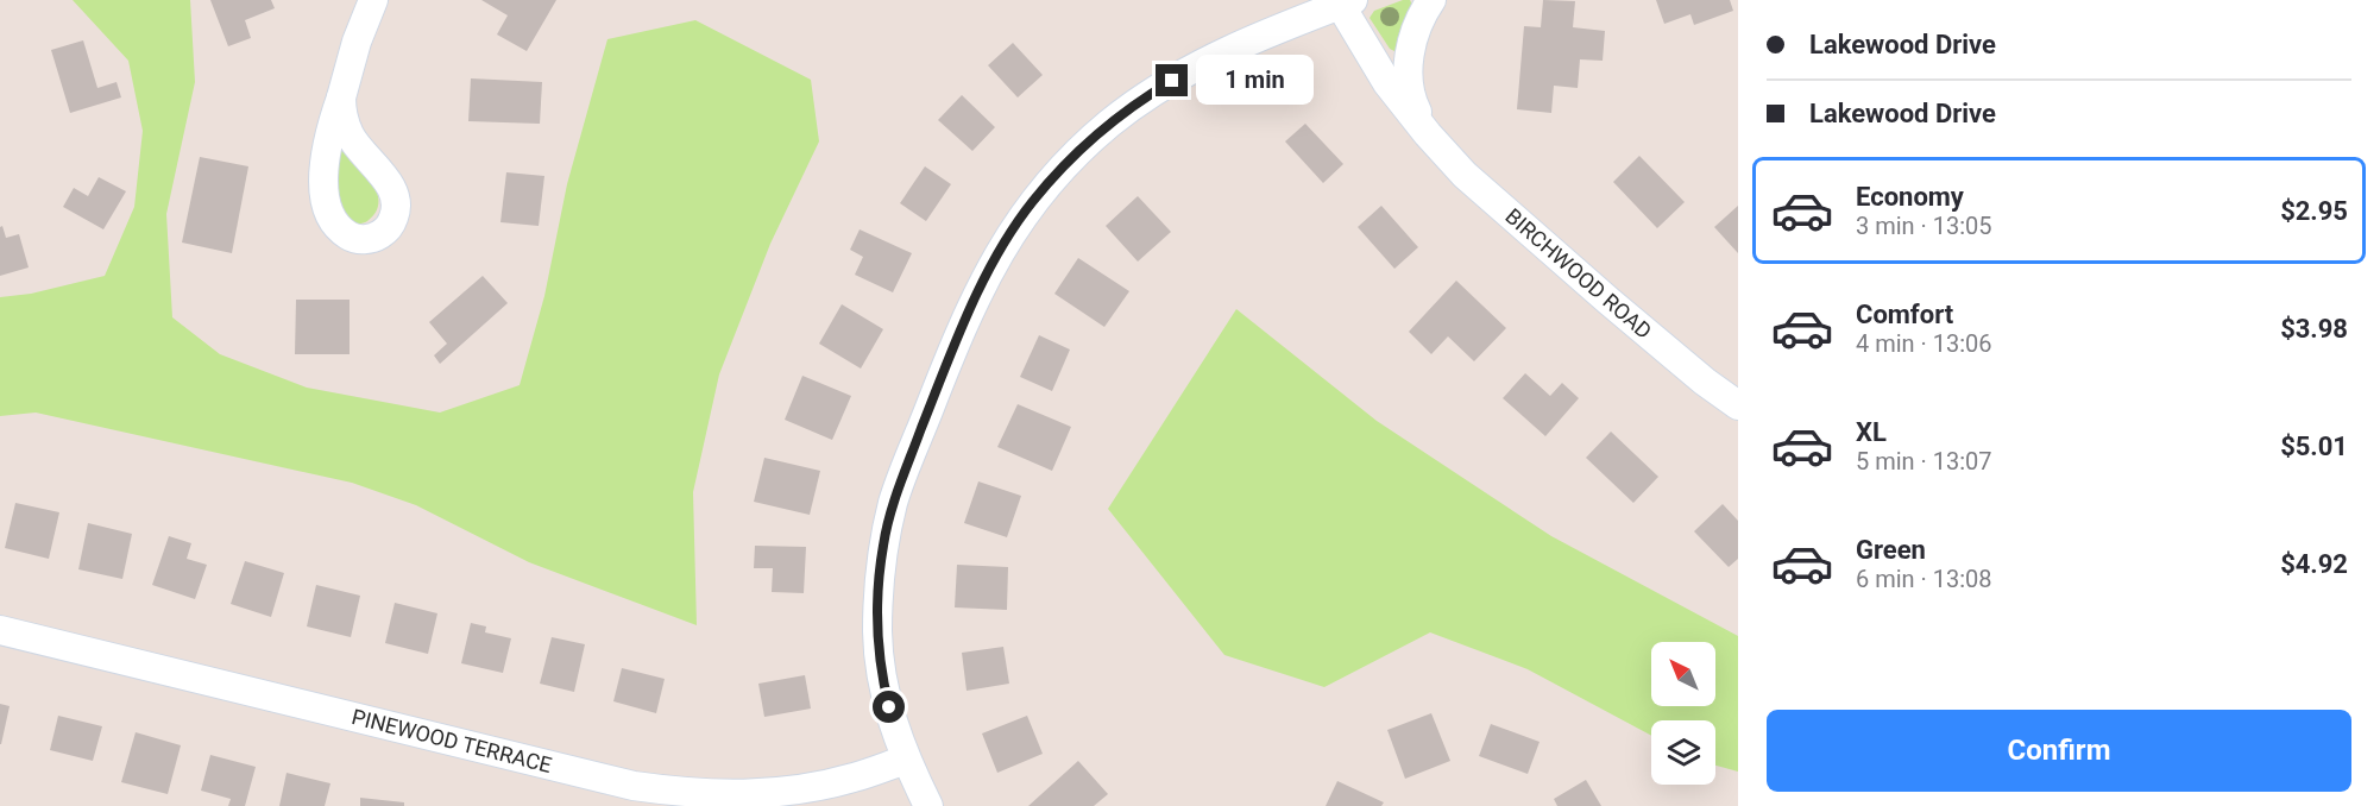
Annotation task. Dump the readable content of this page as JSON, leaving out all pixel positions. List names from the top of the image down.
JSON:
{
  "streets": {
    "street": ["BIRCHWOOD ROAD", "PINEWOOD TERRACE"]
  },
  "north": "top left",
  "page": {
    "banner": ["Lakewood Drive", "Lakewood Drive"],
    "bubble": "1 min",
    "list": [
      {
        "name": "Economy",
        "note": "3 min · 13:05",
        "value": "$2.95"
      },
      {
        "name": "Comfort",
        "note": "4 min · 13:06",
        "value": "$3.98"
      },
      {
        "name": "XL",
        "note": "5 min · 13:07",
        "value": "$5.01"
      },
      {
        "name": "Green",
        "note": "6 min · 13:08",
        "value": "$4.92"
      }
    ],
    "buttons": "Confirm"
  }
}
